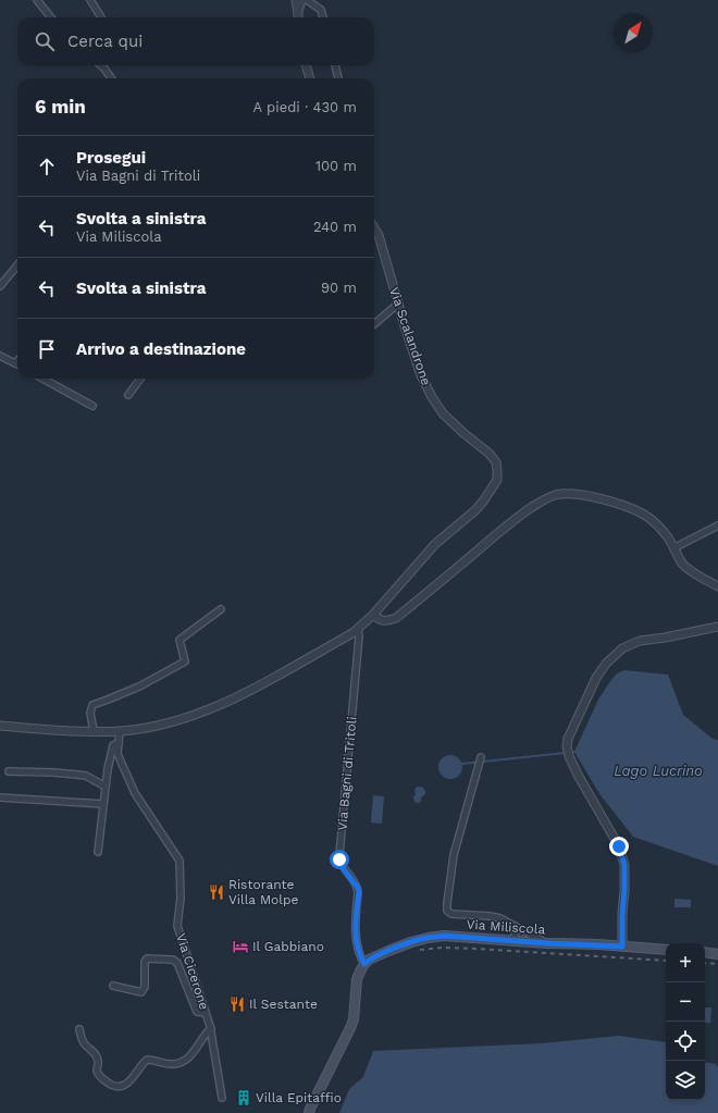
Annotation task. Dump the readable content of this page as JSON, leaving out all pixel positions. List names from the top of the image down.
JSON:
{
  "streets": {
    "main road": ["Via Miliscola"],
    "street": ["Via Scalandrone", "Via Bagni di Tritoli", "Via Cicerone"]
  },
  "crossings": [
    ["Via Scalandrone", "Via Bagni di Tritoli"],
    ["Via Scalandrone", "Via Cicerone"],
    ["Via Bagni di Tritoli", "Via Miliscola"]
  ],
  "water": ["Lago Lucrino"],
  "places": {
    "restaurant": ["Ristorante Villa Molpe", "Il Sestante"],
    "hotel": ["Il Gabbiano"],
    "building": ["Villa Epitaffio"]
  },
  "north": "top right",
  "page": {
    "search": "Cerca qui",
    "heading": ["6 min", "A piedi · 430 m"],
    "list": [
      ["Prosegui", "Via Bagni di Tritoli", "100 m"],
      ["Svolta a sinistra", "Via Miliscola", "240 m"],
      ["Svolta a sinistra", "90 m"],
      "Arrivo a destinazione"
    ],
    "map_buttons": ["+", "−"]
  }
}
